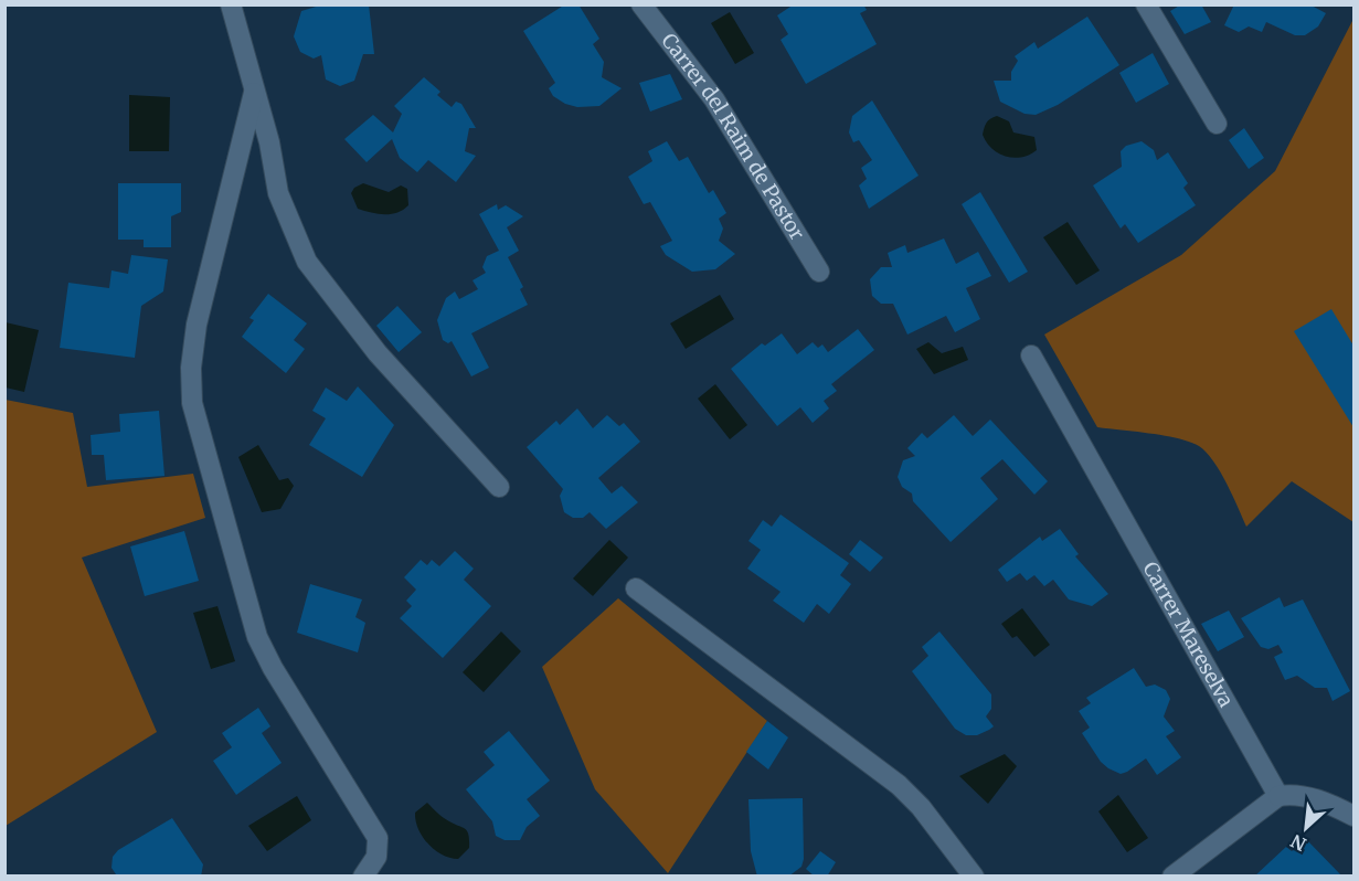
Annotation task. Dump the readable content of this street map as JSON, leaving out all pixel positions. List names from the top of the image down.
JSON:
{
  "streets": {
    "street": ["Carrer del Raim de Pastor", "Carrer Mareselva"]
  },
  "north": "bottom left"
}
